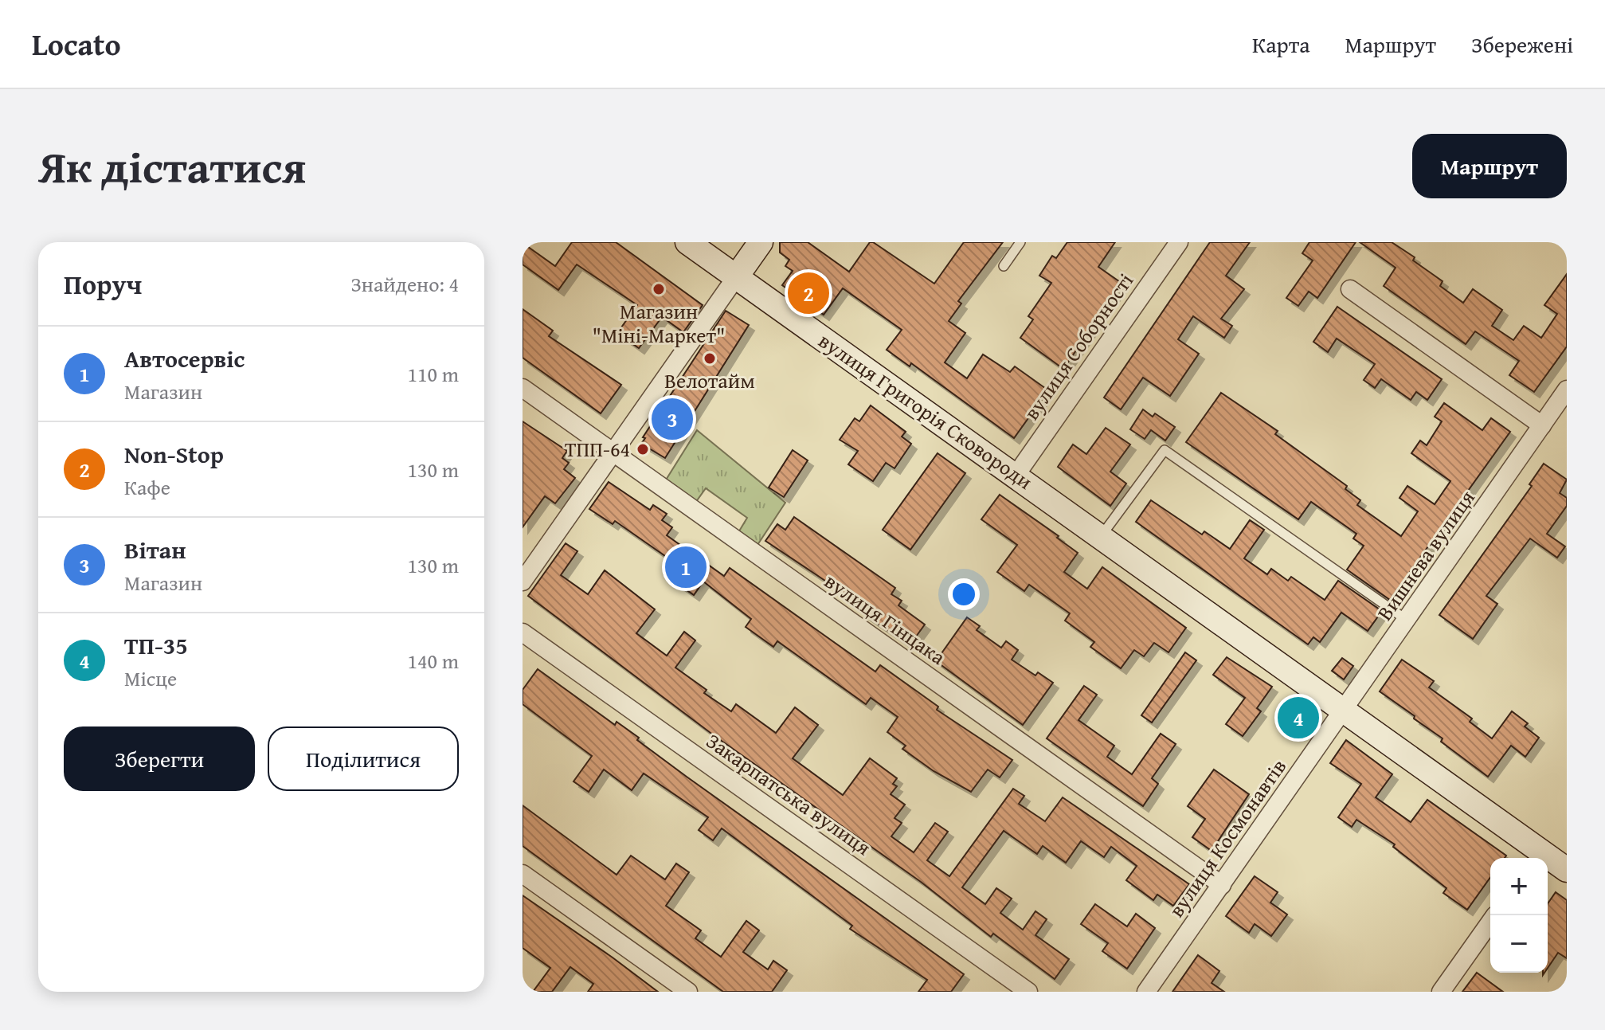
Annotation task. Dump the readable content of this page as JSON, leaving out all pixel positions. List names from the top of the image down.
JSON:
{
  "streets": {
    "main road": ["вулиця Григорія Сковороди"],
    "street": [
      "вулиця Соборності",
      "Вишнева вулиця",
      "вулиця Гінцака",
      "Закарпатська вулиця",
      "вулиця Космонавтів"
    ]
  },
  "crossings": [
    ["вулиця Соборності", "вулиця Григорія Сковороди"],
    ["вулиця Григорія Сковороди", "Вишнева вулиця"],
    ["вулиця Григорія Сковороди", "вулиця Космонавтів"],
    ["Вишнева вулиця", "вулиця Космонавтів"],
    ["вулиця Гінцака", "вулиця Космонавтів"]
  ],
  "places": ["Магазин \"Міні-Маркет\"", "Велотайм", "ТПП-64"],
  "page": {
    "header": "Locato",
    "nav": ["Карта", "Маршрут", "Збережені"],
    "title": "Як дістатися",
    "buttons": [
      "Маршрут",
      ["Зберегти", "Поділитися"]
    ],
    "heading": ["Поруч", "Знайдено: 4"],
    "pins": [
      "2",
      "3",
      "1",
      "4"
    ],
    "list": [
      {
        "mark": "1",
        "name": "Автосервіс",
        "note": "Магазин",
        "value": "110 m"
      },
      {
        "mark": "2",
        "name": "Non-Stop",
        "note": "Кафе",
        "value": "130 m"
      },
      {
        "mark": "3",
        "name": "Вітан",
        "note": "Магазин",
        "value": "130 m"
      },
      {
        "mark": "4",
        "name": "ТП-35",
        "note": "Місце",
        "value": "140 m"
      }
    ],
    "map_buttons": ["+", "−"]
  }
}
